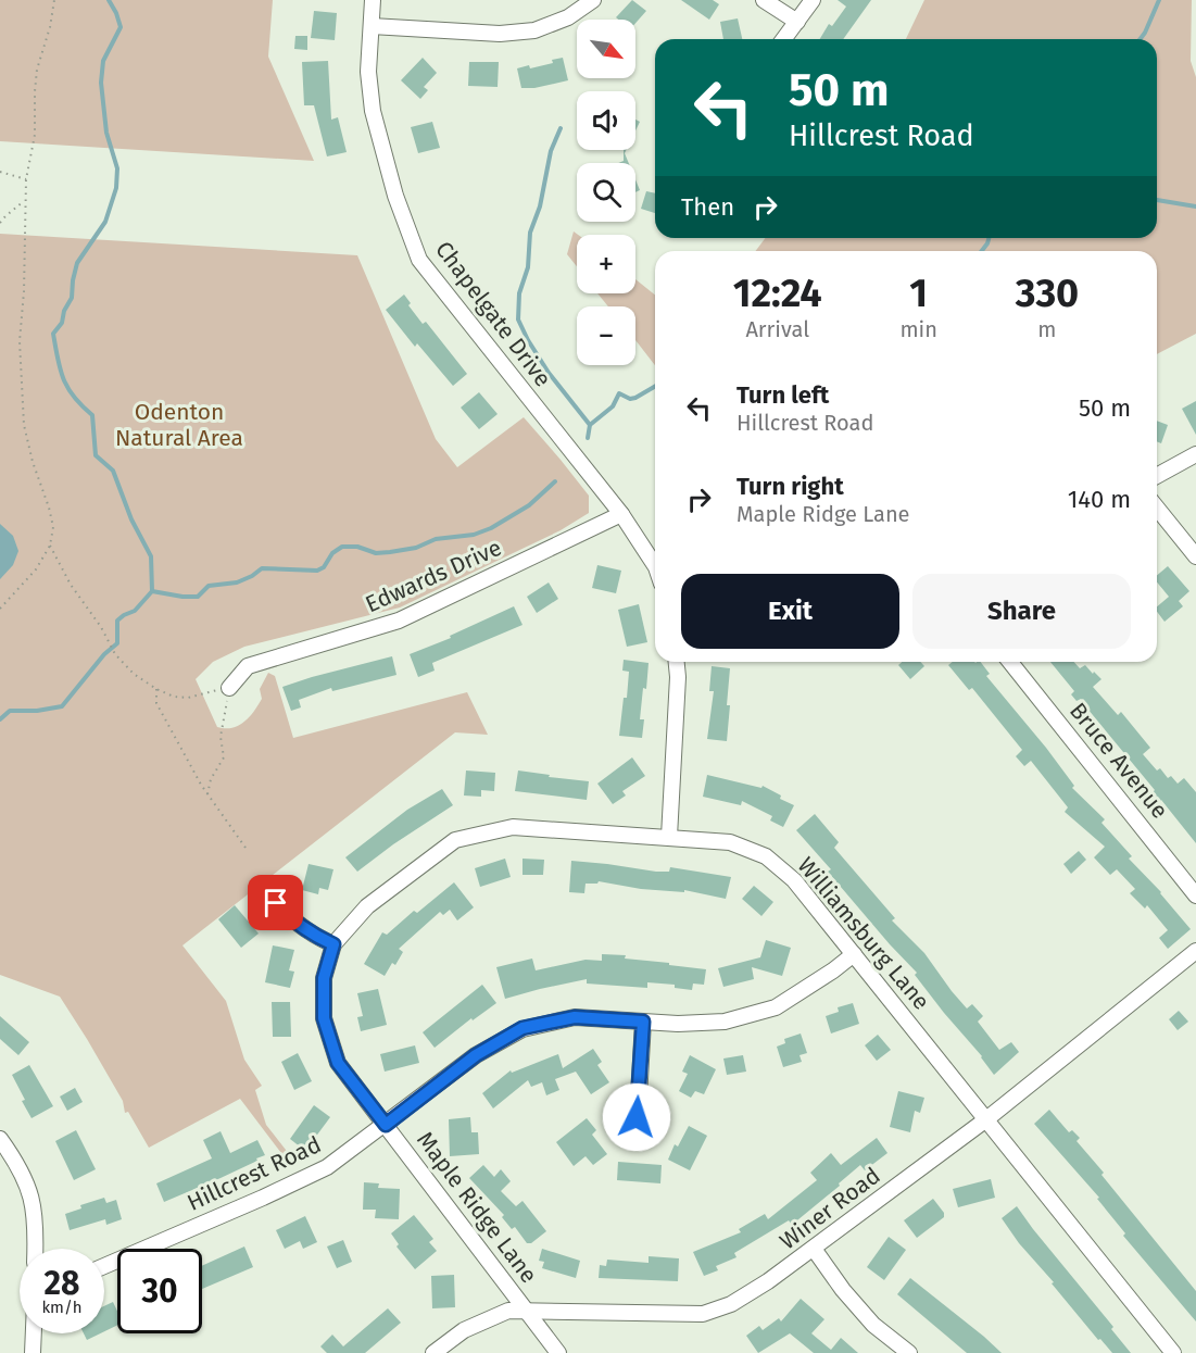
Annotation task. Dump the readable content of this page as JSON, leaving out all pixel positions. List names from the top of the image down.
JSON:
{
  "streets": {
    "street": [
      "Chapelgate Drive",
      "Edwards Drive",
      "Bruce Avenue",
      "Williamsburg Lane",
      "Hillcrest Road",
      "Maple Ridge Lane",
      "Winer Road"
    ]
  },
  "crossings": [
    ["Chapelgate Drive", "Edwards Drive"],
    ["Williamsburg Lane", "Hillcrest Road"],
    ["Williamsburg Lane", "Maple Ridge Lane"],
    ["Williamsburg Lane", "Winer Road"],
    ["Hillcrest Road", "Maple Ridge Lane"],
    ["Maple Ridge Lane", "Winer Road"]
  ],
  "parks": ["Odenton Natural Area"],
  "north": "bottom right",
  "page": {
    "map_buttons": ["+", "−"],
    "turn": ["50 m", "Hillcrest Road"],
    "then": "Then",
    "eta": [
      "12:24",
      "Arrival",
      "1",
      "min",
      "330",
      "m"
    ],
    "list": [
      {
        "name": "Turn left",
        "note": "Hillcrest Road",
        "value": "50 m"
      },
      {
        "name": "Turn right",
        "note": "Maple Ridge Lane",
        "value": "140 m"
      }
    ],
    "buttons": ["Exit", "Share"],
    "speed": "28 km/h",
    "limit": "30"
  }
}
